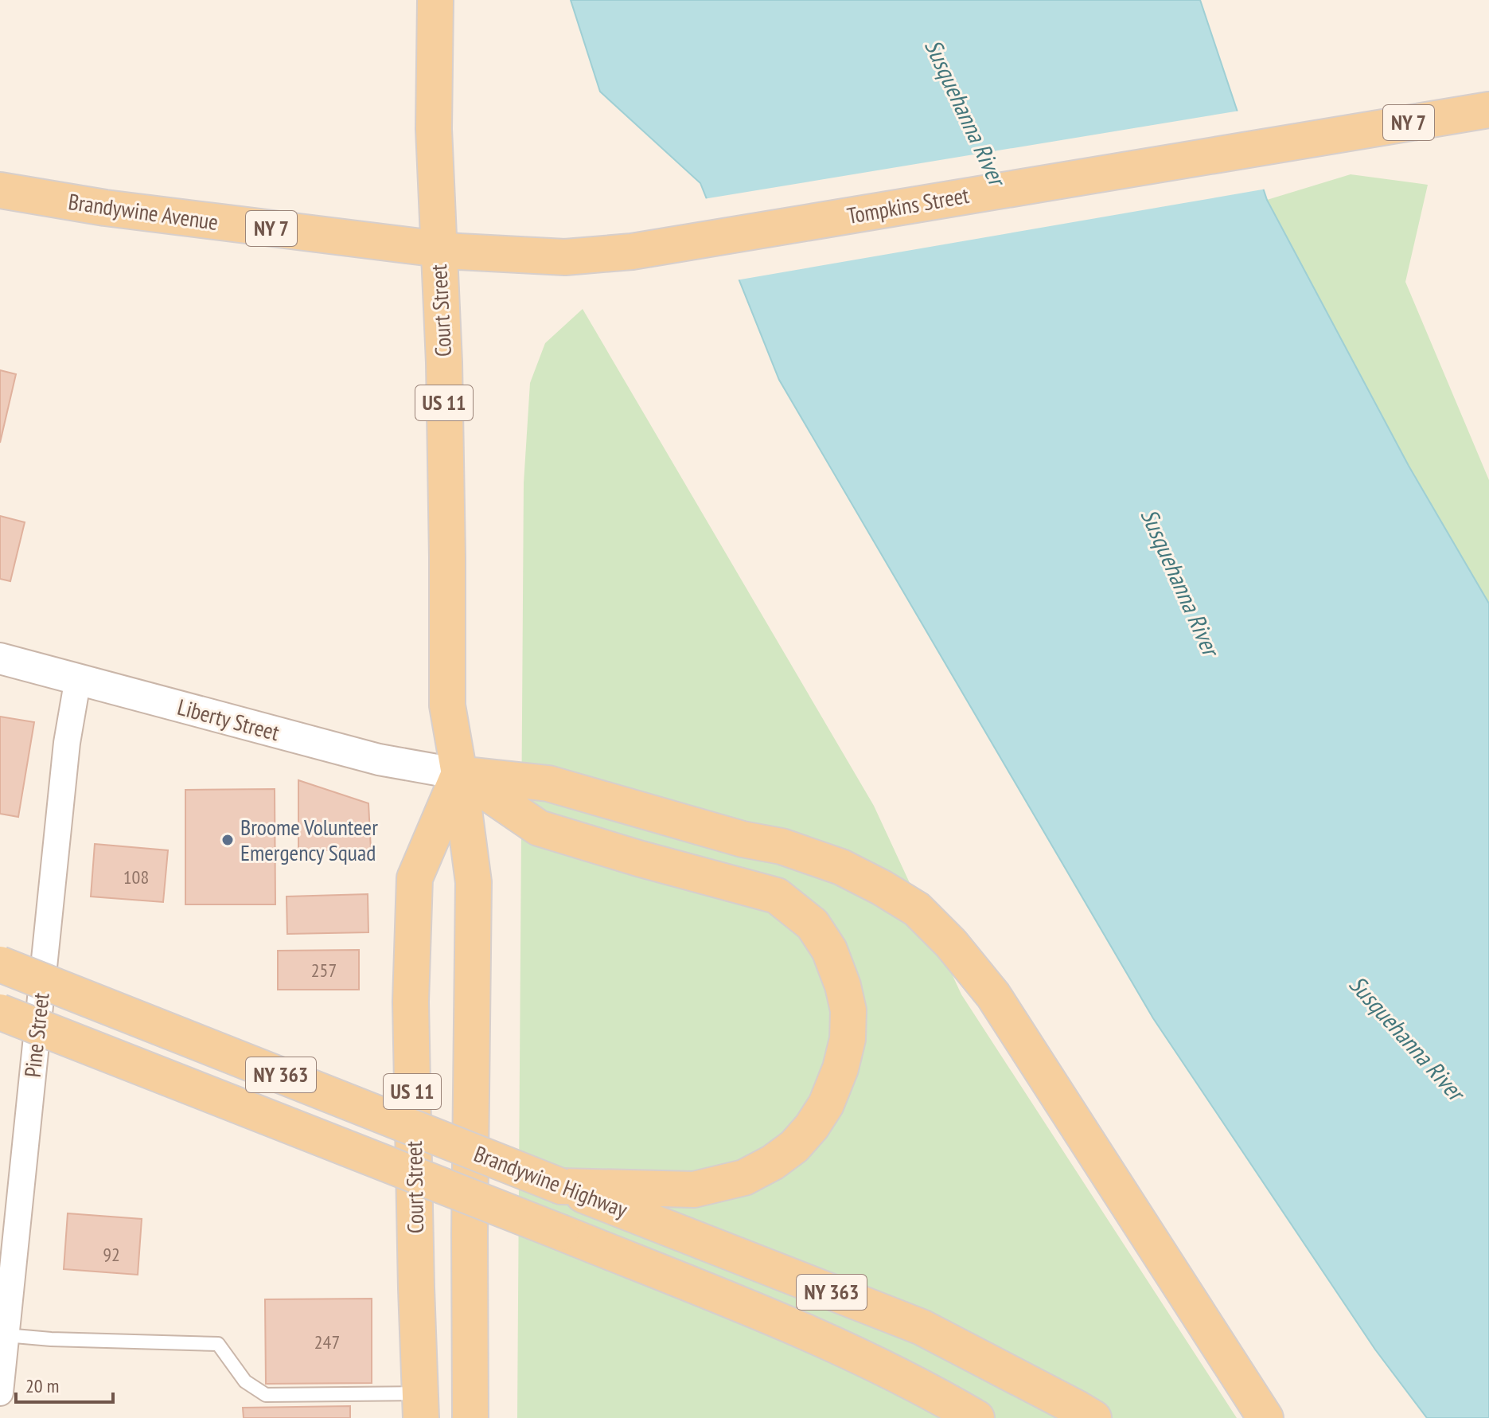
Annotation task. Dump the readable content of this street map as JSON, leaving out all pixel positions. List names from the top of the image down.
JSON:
{
  "streets": {
    "main road": [
      "NY 7",
      "Tompkins Street",
      "Brandywine Avenue",
      "Court Street",
      "US 11",
      "NY 363",
      "Brandywine Highway"
    ],
    "street": ["Liberty Street", "Pine Street"]
  },
  "crossings": [
    ["Tompkins Street", "Brandywine Avenue"],
    ["Tompkins Street", "Court Street"],
    ["Brandywine Avenue", "Court Street"],
    ["Court Street", "Liberty Street"],
    ["Liberty Street", "Pine Street"]
  ],
  "water": ["Susquehanna River"],
  "places": ["Broome Volunteer Emergency Squad"],
  "house_numbers": [
    "108",
    "257",
    "92",
    "247"
  ],
  "scale_bar": "20 m"
}
